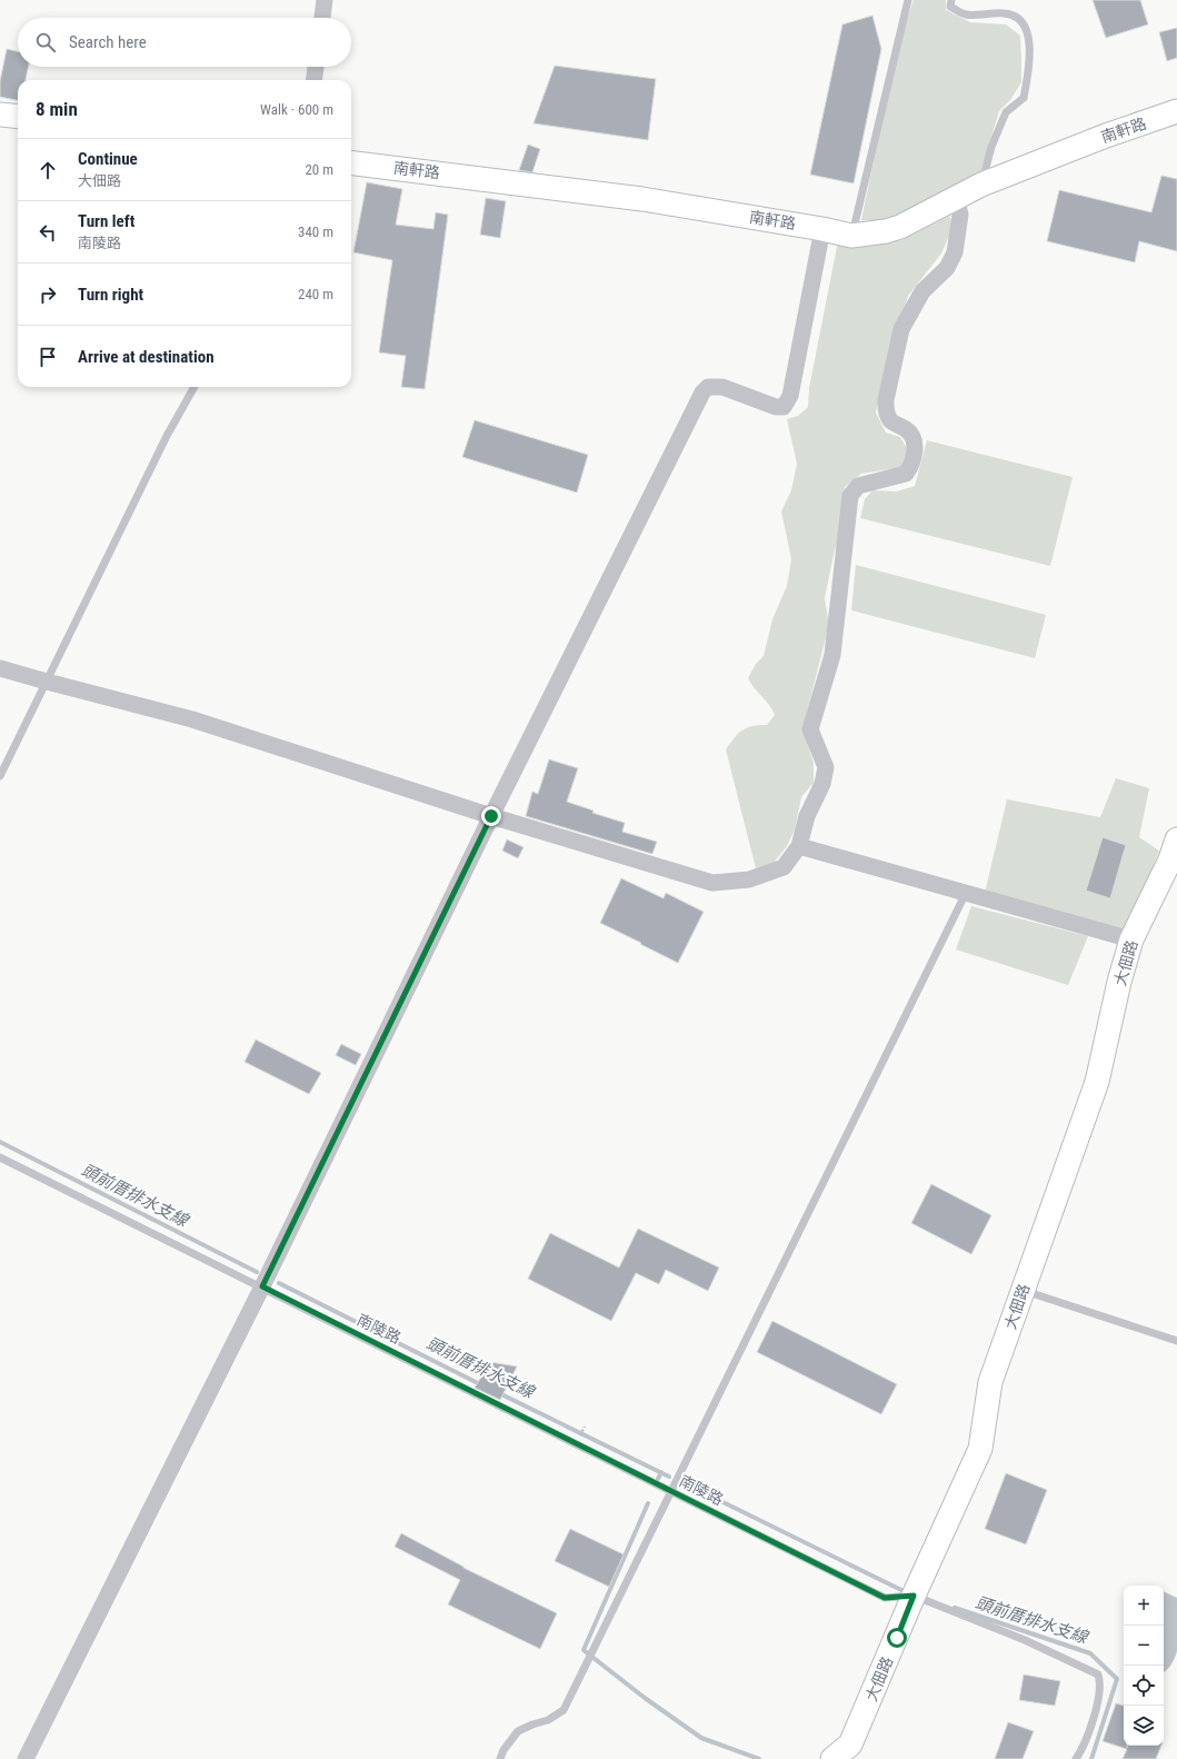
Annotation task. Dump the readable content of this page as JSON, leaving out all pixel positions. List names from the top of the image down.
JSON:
{
  "streets": {
    "street": ["南軒路", "大佃路"],
    "lane": ["南陵路"]
  },
  "crossings": [
    ["大佃路", "南陵路"]
  ],
  "water": ["頭前厝排水支線"],
  "page": {
    "search": "Search here",
    "heading": ["8 min", "Walk · 600 m"],
    "list": [
      ["Continue", "大佃路", "20 m"],
      ["Turn left", "南陵路", "340 m"],
      ["Turn right", "240 m"],
      "Arrive at destination"
    ],
    "map_buttons": ["+", "−"]
  }
}
